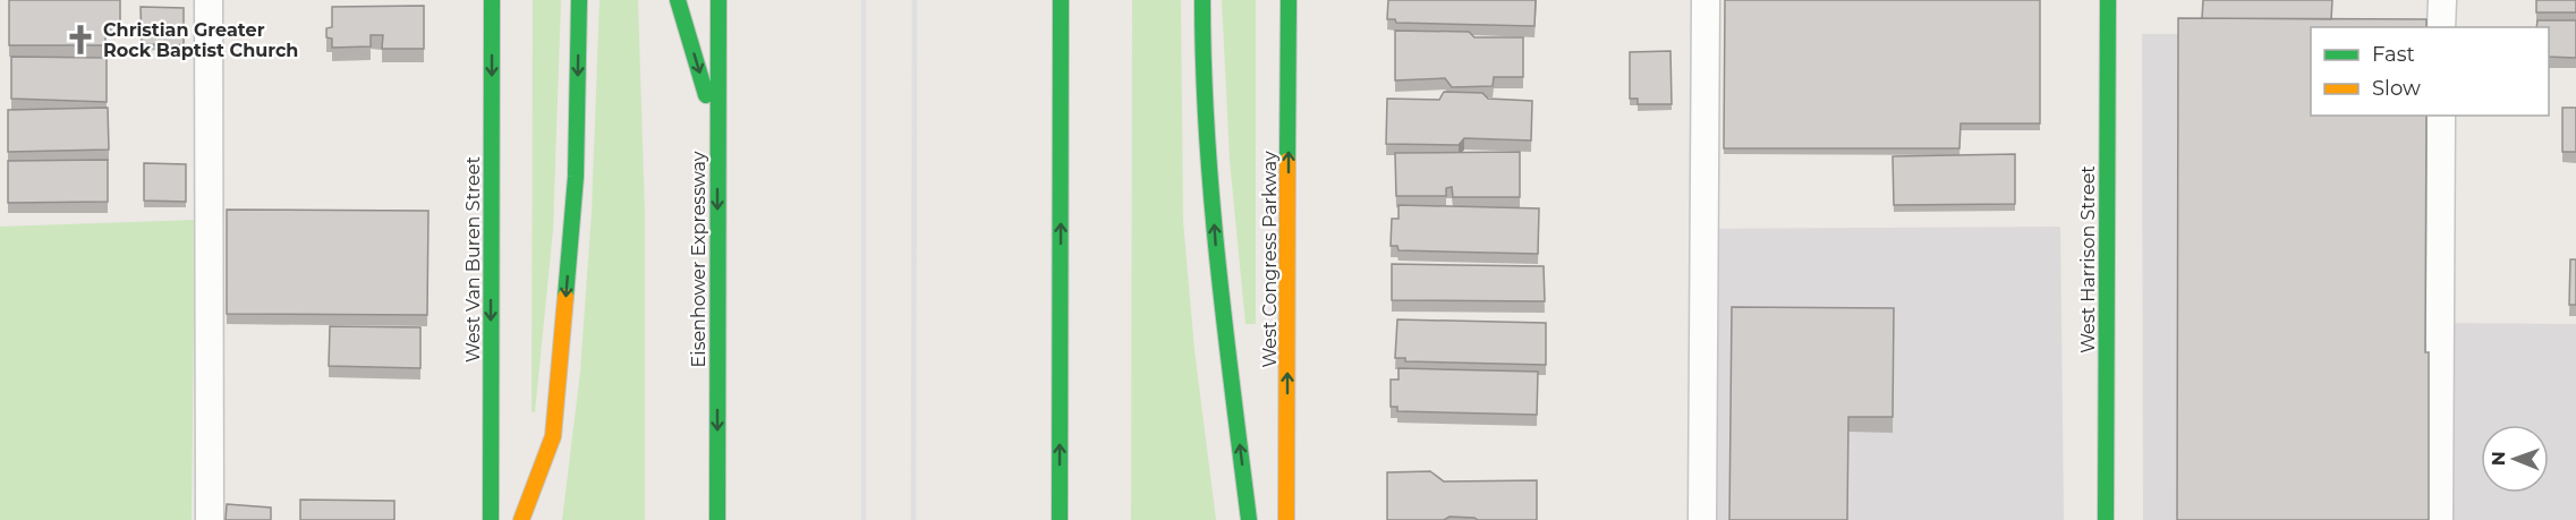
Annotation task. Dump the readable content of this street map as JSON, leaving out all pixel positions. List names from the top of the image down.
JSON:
{
  "streets": {
    "main road": [
      "West Van Buren Street",
      "Eisenhower Expressway",
      "West Congress Parkway",
      "West Harrison Street"
    ]
  },
  "one_way": ["Eisenhower Expressway"],
  "places": {
    "church": ["Christian Greater Rock Baptist Church"]
  },
  "legend": ["Fast", "Slow"],
  "north": "left"
}
